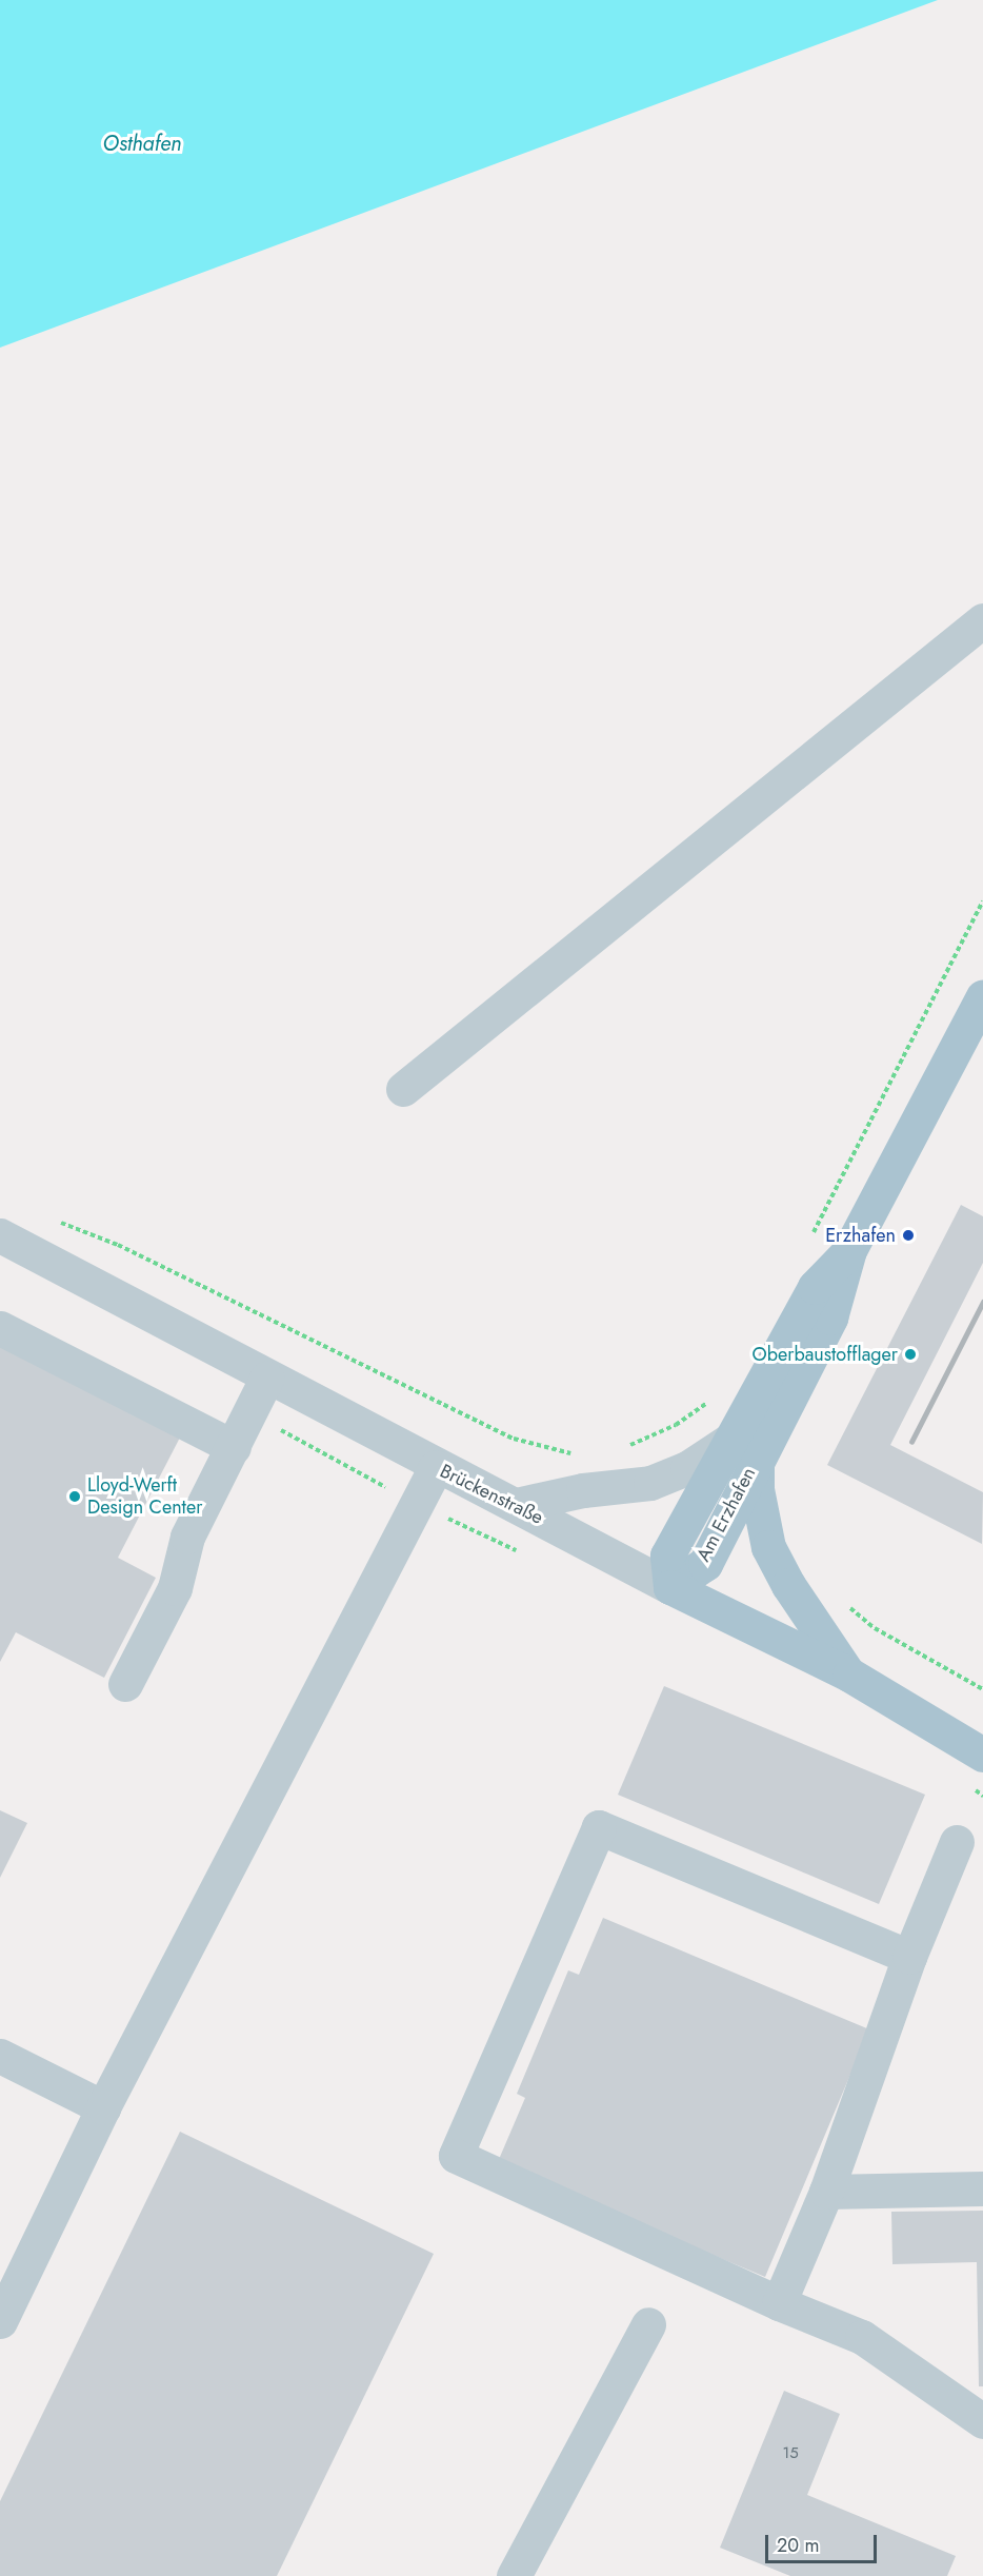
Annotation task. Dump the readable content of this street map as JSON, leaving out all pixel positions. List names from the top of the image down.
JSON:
{
  "streets": {
    "main road": ["Brückenstraße", "Am Erzhafen"]
  },
  "crossings": [
    ["Brückenstraße", "Am Erzhafen"]
  ],
  "water": ["Osthafen"],
  "places": ["Erzhafen", "Oberbaustofflager", "Lloyd-Werft Design Center"],
  "house_numbers": ["15"],
  "scale_bar": "20 m"
}
